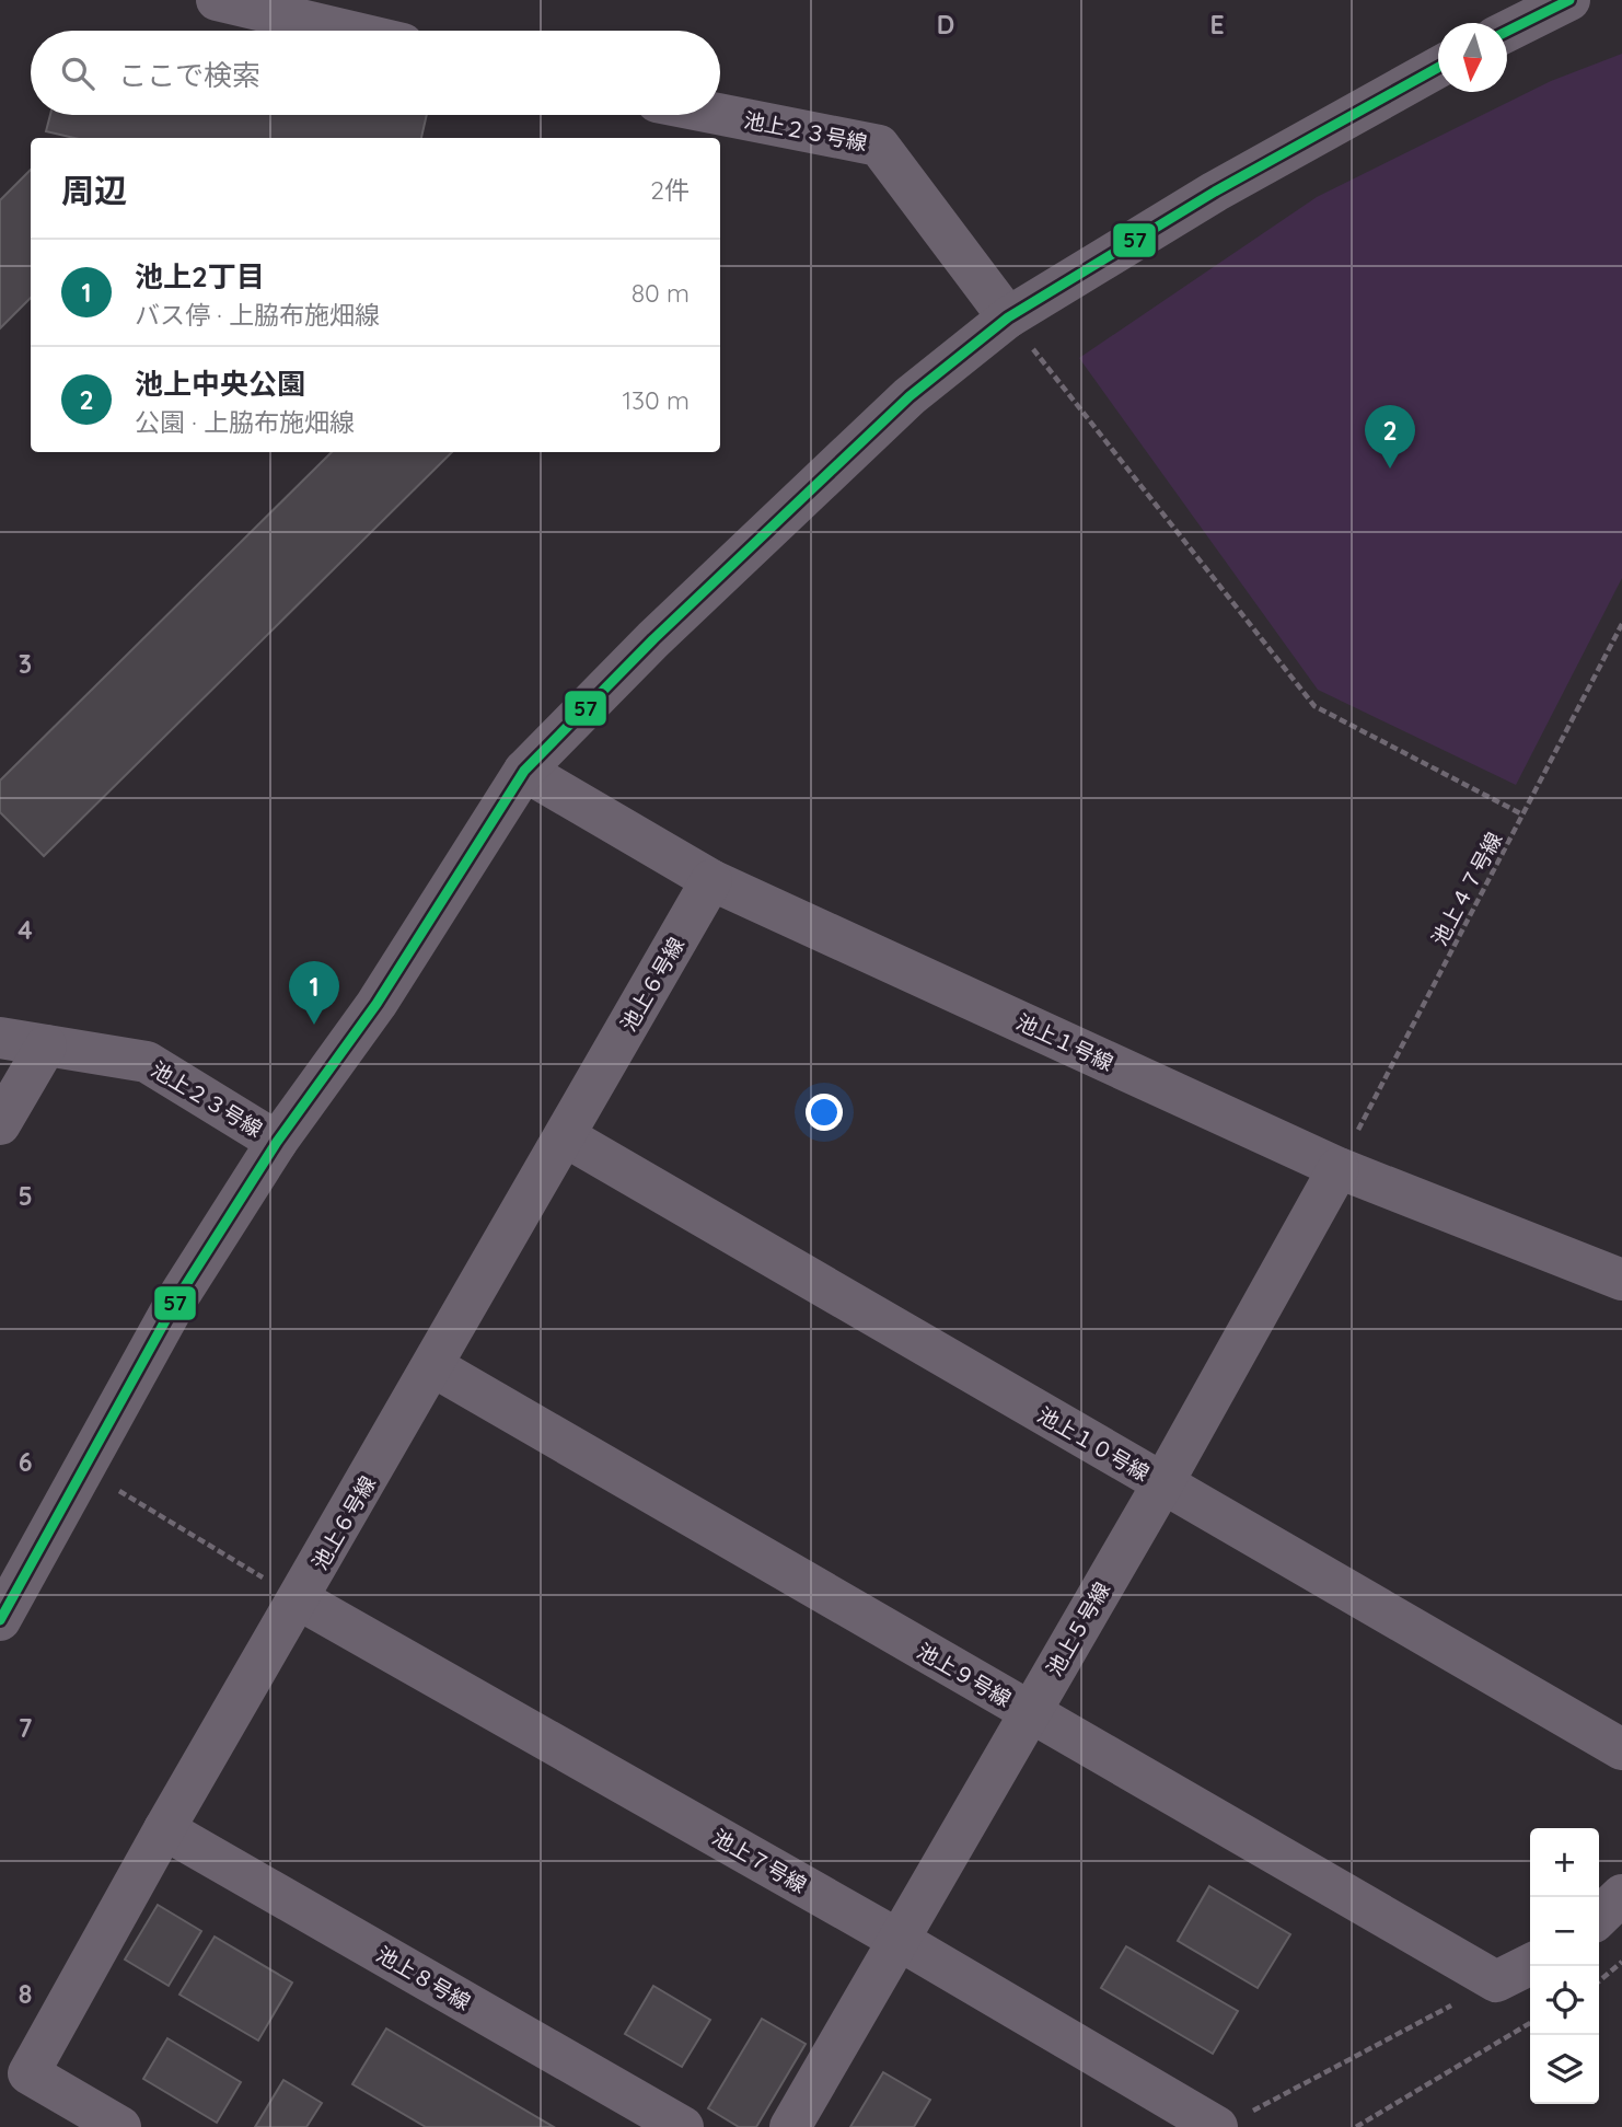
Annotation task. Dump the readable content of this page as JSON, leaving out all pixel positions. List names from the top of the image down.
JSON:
{
  "streets": {
    "street": [
      "池上２３号線",
      "池上６号線",
      "池上１号線",
      "池上１０号線",
      "池上５号線",
      "池上９号線",
      "池上７号線",
      "池上８号線"
    ],
    "path": ["池上４７号線"]
  },
  "crossings": [
    ["池上４７号線", "池上１号線"],
    ["池上４７号線", "池上５号線"],
    ["池上６号線", "池上１号線"],
    ["池上６号線", "池上１０号線"],
    ["池上６号線", "池上９号線"],
    ["池上６号線", "池上７号線"],
    ["池上６号線", "池上８号線"],
    ["池上１号線", "池上５号線"],
    ["池上１０号線", "池上５号線"],
    ["池上５号線", "池上９号線"],
    ["池上５号線", "池上７号線"]
  ],
  "lines": ["transit line 57"],
  "north": "bottom",
  "page": {
    "search": "ここで検索",
    "heading": ["周辺", "2件"],
    "list": [
      {
        "mark": "1",
        "name": "池上2丁目",
        "note": "バス停 · 上脇布施畑線",
        "value": "80 m"
      },
      {
        "mark": "2",
        "name": "池上中央公園",
        "note": "公園 · 上脇布施畑線",
        "value": "130 m"
      }
    ],
    "pins": ["2", "1"],
    "map_buttons": ["+", "−"]
  },
  "grid": {
    "columns": ["D", "E"],
    "rows": [
      "3",
      "4",
      "5",
      "6",
      "7",
      "8"
    ]
  }
}
